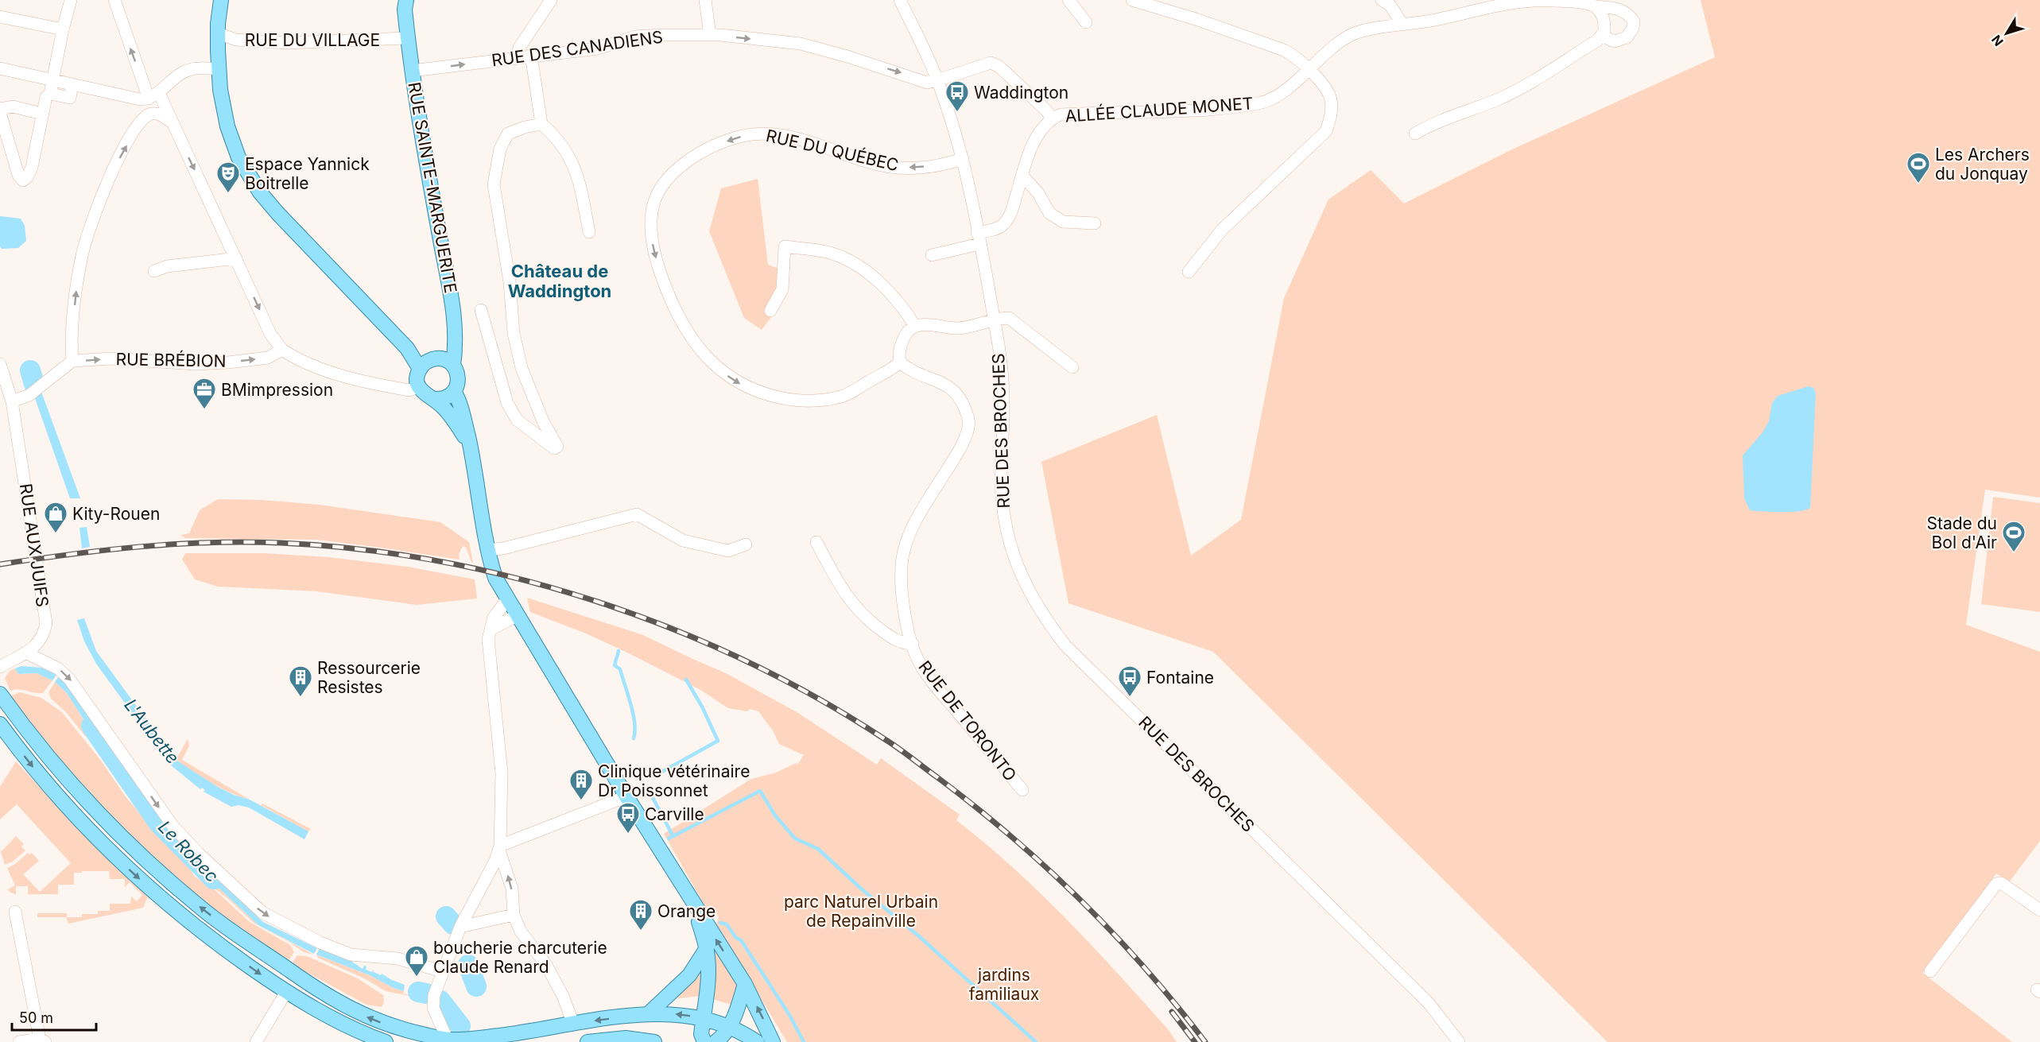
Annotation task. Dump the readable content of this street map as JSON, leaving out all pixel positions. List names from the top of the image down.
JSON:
{
  "streets": {
    "main road": ["RUE SAINTE-MARGUERITE"],
    "street": [
      "RUE DU VILLAGE",
      "RUE DES CANADIENS",
      "ALLÉE CLAUDE MONET",
      "RUE DU QUÉBEC",
      "RUE BRÉBION",
      "RUE DES BROCHES",
      "RUE AUX JUIFS",
      "RUE DE TORONTO"
    ]
  },
  "crossings": [
    ["RUE DU VILLAGE", "RUE SAINTE-MARGUERITE"],
    ["RUE DES CANADIENS", "ALLÉE CLAUDE MONET"],
    ["RUE DES CANADIENS", "RUE SAINTE-MARGUERITE"],
    ["RUE DES CANADIENS", "RUE DES BROCHES"],
    ["ALLÉE CLAUDE MONET", "RUE DES BROCHES"],
    ["RUE DU QUÉBEC", "RUE DES BROCHES"],
    ["RUE DU QUÉBEC", "RUE DE TORONTO"]
  ],
  "one_way": ["RUE DES CANADIENS"],
  "districts": ["Château de Waddington"],
  "water": ["L'Aubette", "Le Robec"],
  "parks": ["parc Naturel Urbain de Repainville", "jardins familiaux"],
  "places": {
    "bus stop": ["Waddington", "Fontaine", "Carville"],
    "sports": ["Les Archers du Jonquay", "Stade du Bol d'Air"],
    "theatre": ["Espace Yannick Boitrelle"],
    "office": ["BMimpression"],
    "shop": ["Kity-Rouen", "boucherie charcuterie Claude Renard"],
    "building": ["Ressourcerie Resistes", "Clinique vétérinaire Dr Poissonnet", "Orange"]
  },
  "scale_bar": "50 m",
  "north": "bottom left"
}
